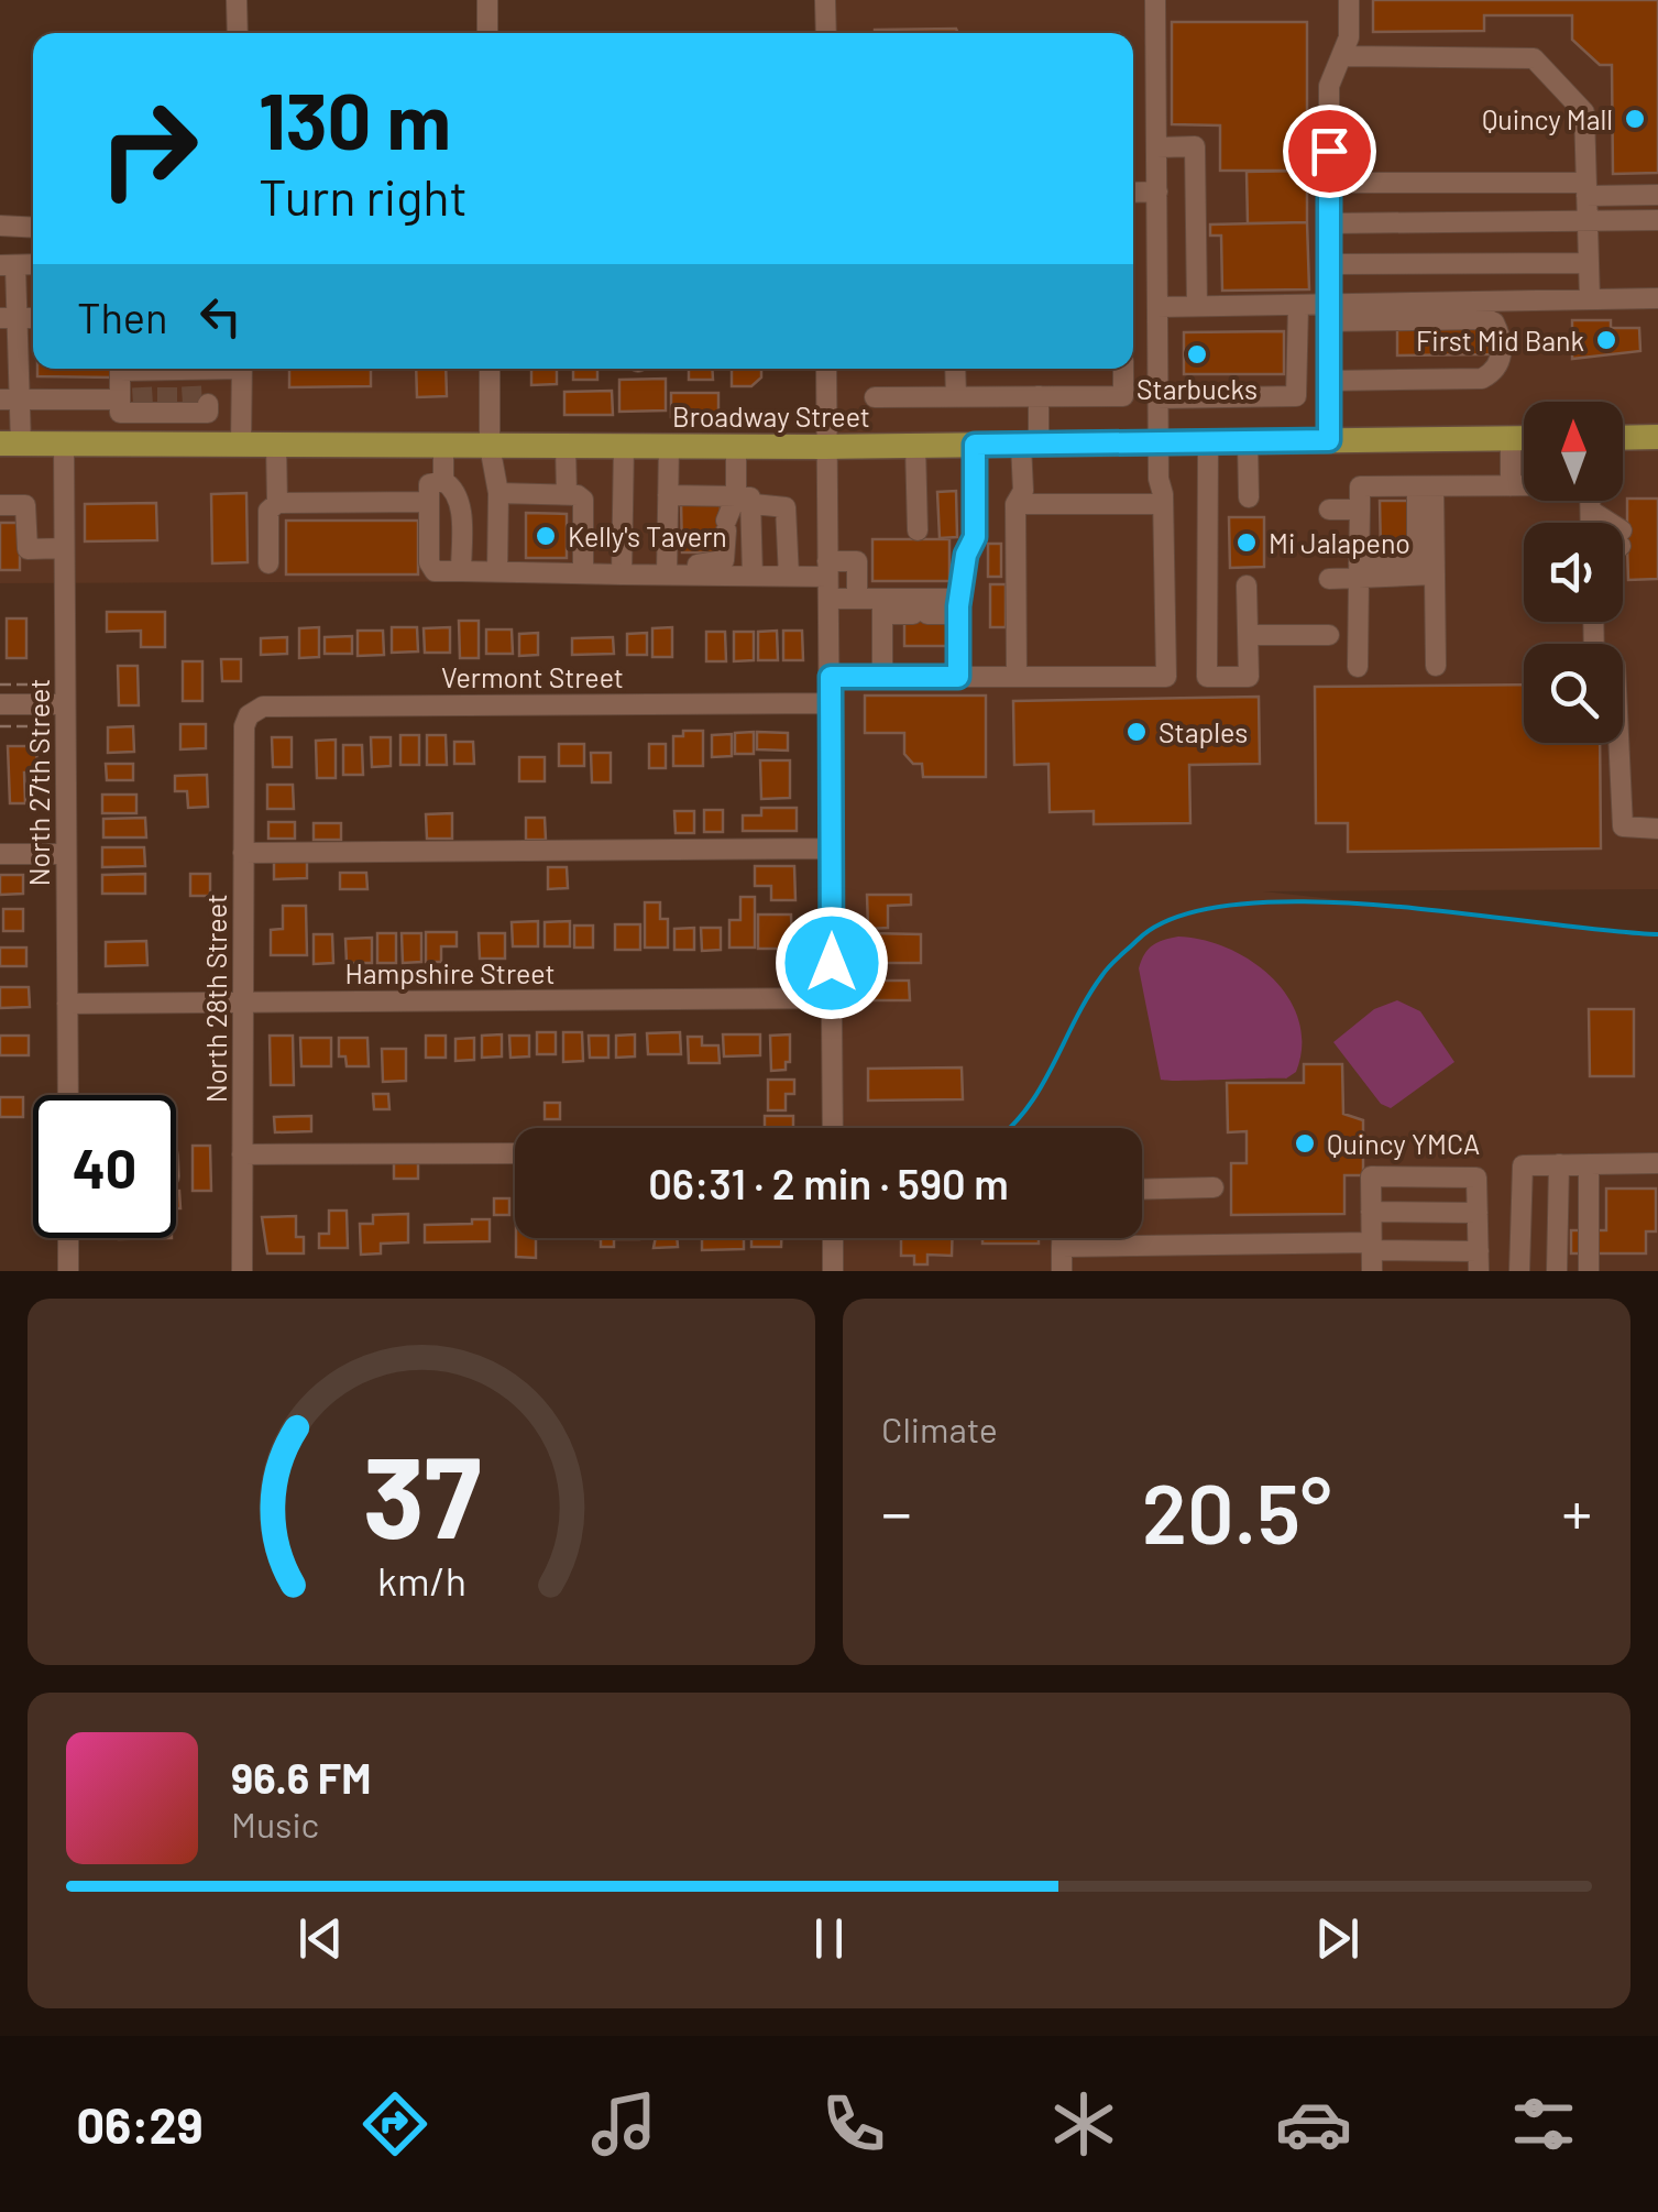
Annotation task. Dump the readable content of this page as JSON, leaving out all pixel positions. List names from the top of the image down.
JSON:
{
  "streets": {
    "main road": ["Broadway Street"],
    "street": [
      "Vermont Street",
      "North 27th Street",
      "Hampshire Street",
      "North 28th Street"
    ]
  },
  "crossings": [
    ["Broadway Street", "North 27th Street"],
    ["Vermont Street", "North 28th Street"],
    ["North 27th Street", "Hampshire Street"],
    ["Hampshire Street", "North 28th Street"]
  ],
  "places": [
    "Quincy Mall",
    "First Mid Bank",
    "Starbucks",
    "Kelly's Tavern",
    "Mi Jalapeno",
    "Staples",
    "Quincy YMCA"
  ],
  "north": "top",
  "page": {
    "turn": ["130 m", "Turn right"],
    "then": "Then",
    "limit": "40",
    "trip": "06:31 · 2 min · 590 m",
    "tile": "Climate",
    "heat": ["−", "20.5°", "+"],
    "song": ["96.6 FM", "Music"],
    "tabs": "06:29",
    "gauge": ["37", "km/h"]
  }
}
